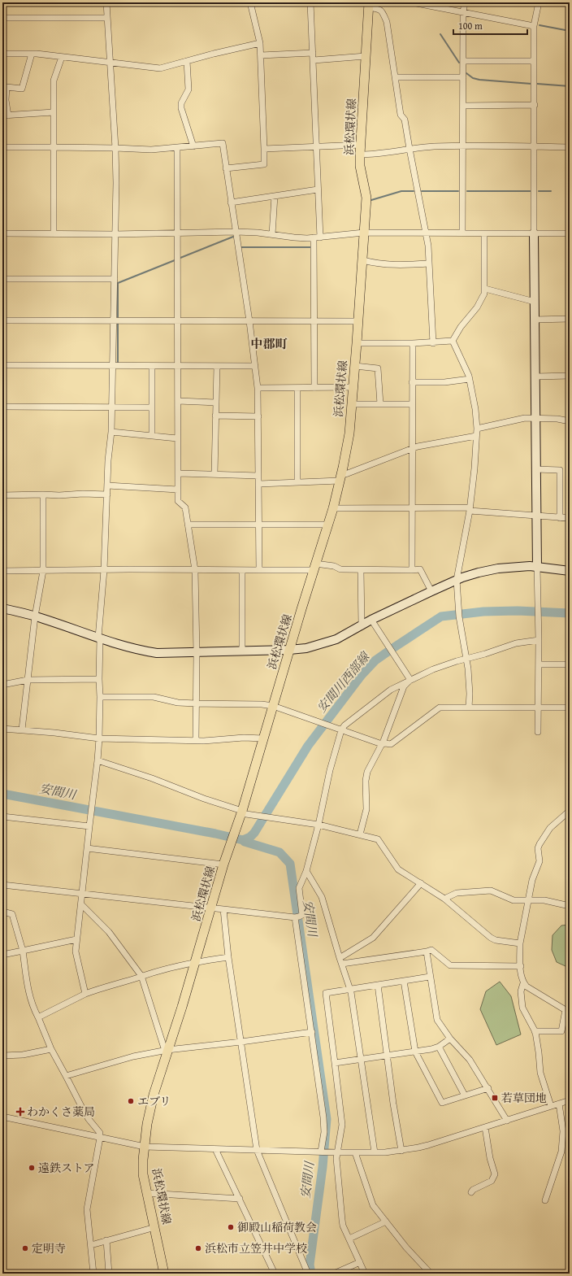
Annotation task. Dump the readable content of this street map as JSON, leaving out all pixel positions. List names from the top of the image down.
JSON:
{
  "streets": {
    "main road": ["浜松環状線"]
  },
  "districts": ["中郡町"],
  "water": ["安間川西部線", "安間川"],
  "places": {
    "transit": ["若草団地"],
    "other": [
      "エブリ",
      "遠鉄ストア",
      "御殿山稲荷教会",
      "定明寺",
      "浜松市立笠井中学校"
    ],
    "health": ["わかくさ薬局"]
  },
  "scale_bar": "100 m"
}
